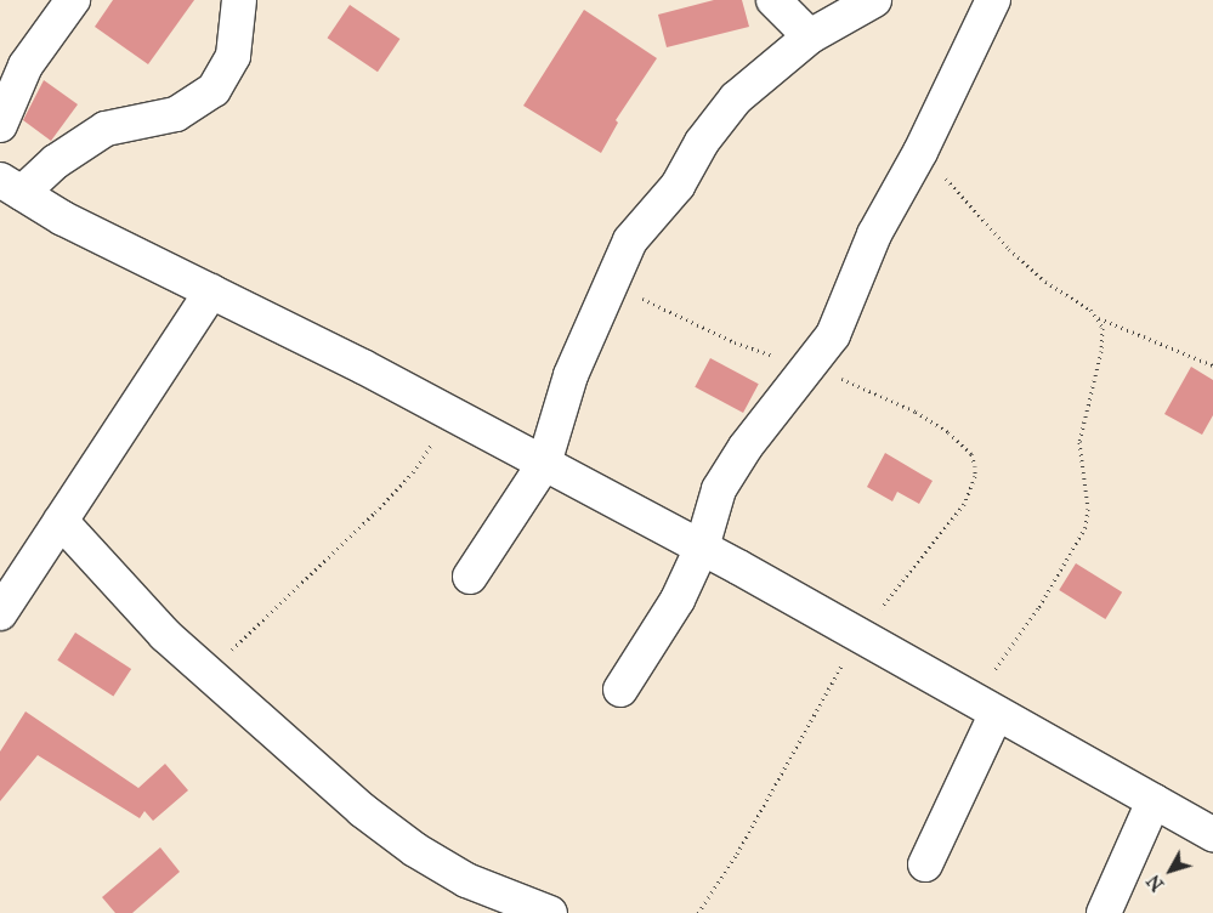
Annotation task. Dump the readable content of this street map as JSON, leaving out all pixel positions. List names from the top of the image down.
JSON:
{
  "north": "bottom left"
}
